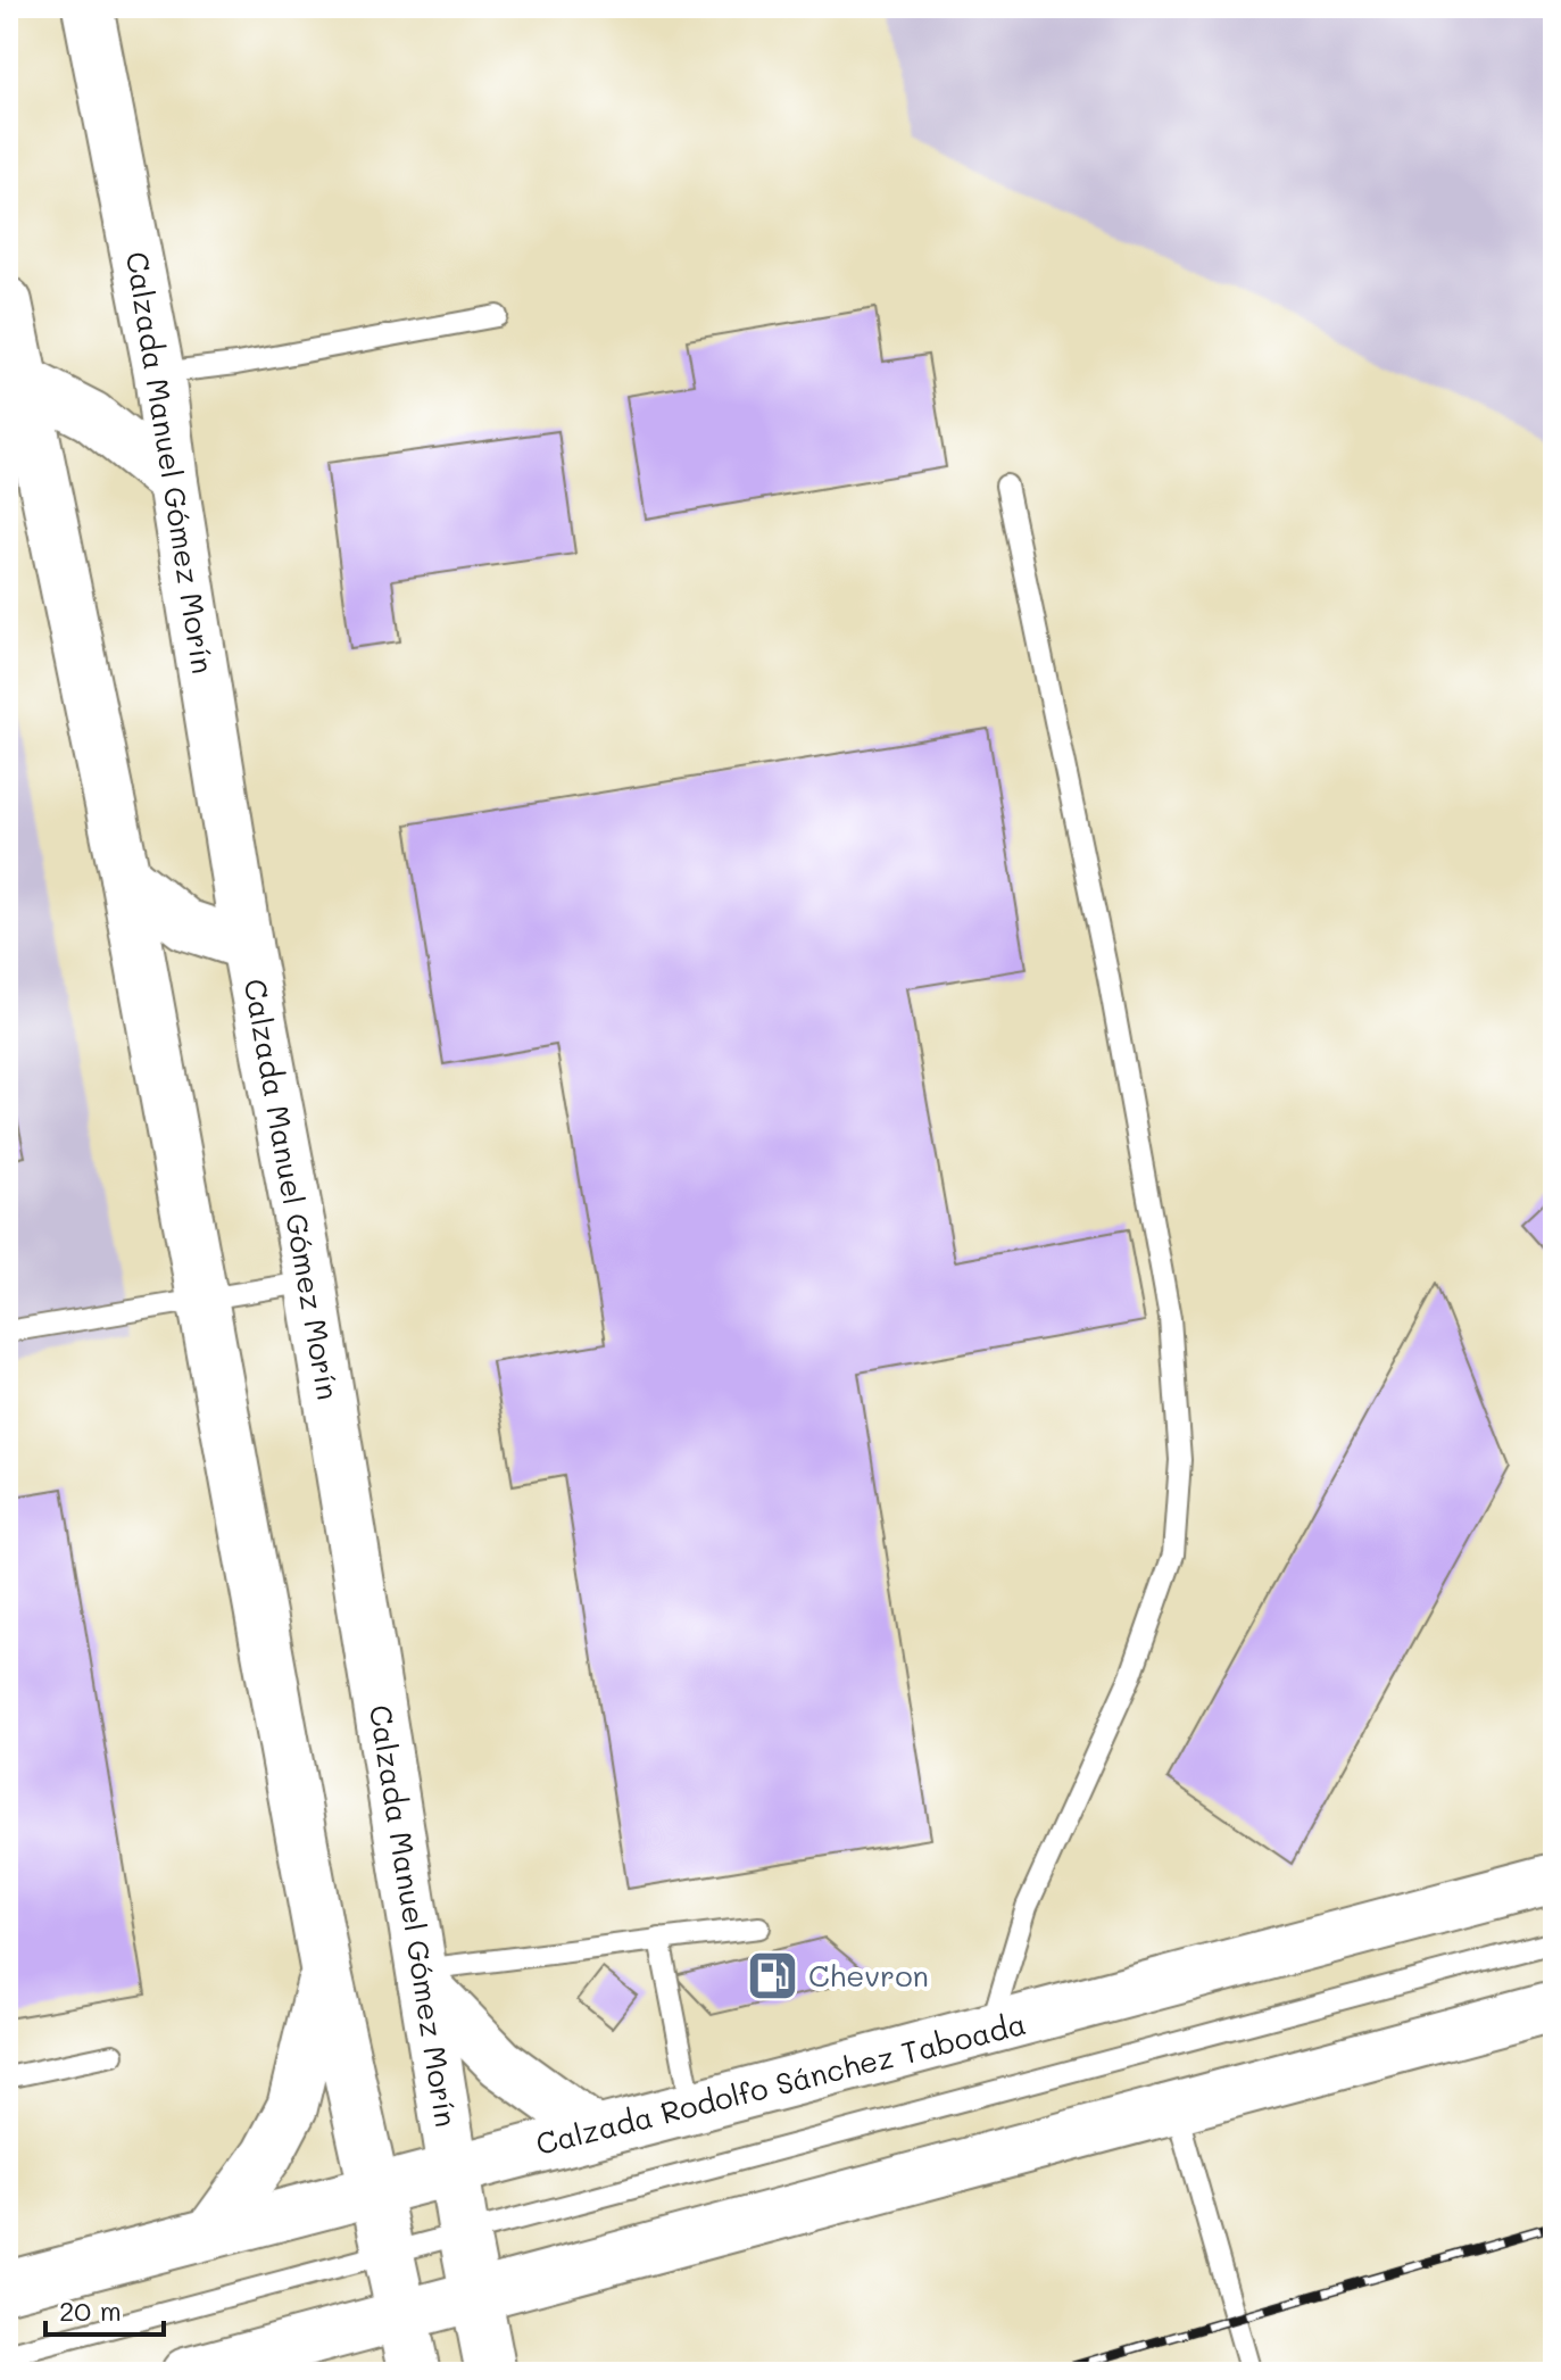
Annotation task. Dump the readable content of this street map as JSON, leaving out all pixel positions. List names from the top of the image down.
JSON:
{
  "streets": {
    "main road": ["Calzada Manuel Gómez Morín", "Calzada Rodolfo Sánchez Taboada"]
  },
  "crossings": [
    ["Calzada Manuel Gómez Morín", "Calzada Rodolfo Sánchez Taboada"]
  ],
  "places": {
    "fuel station": ["Chevron"]
  },
  "scale_bar": "20 m"
}
